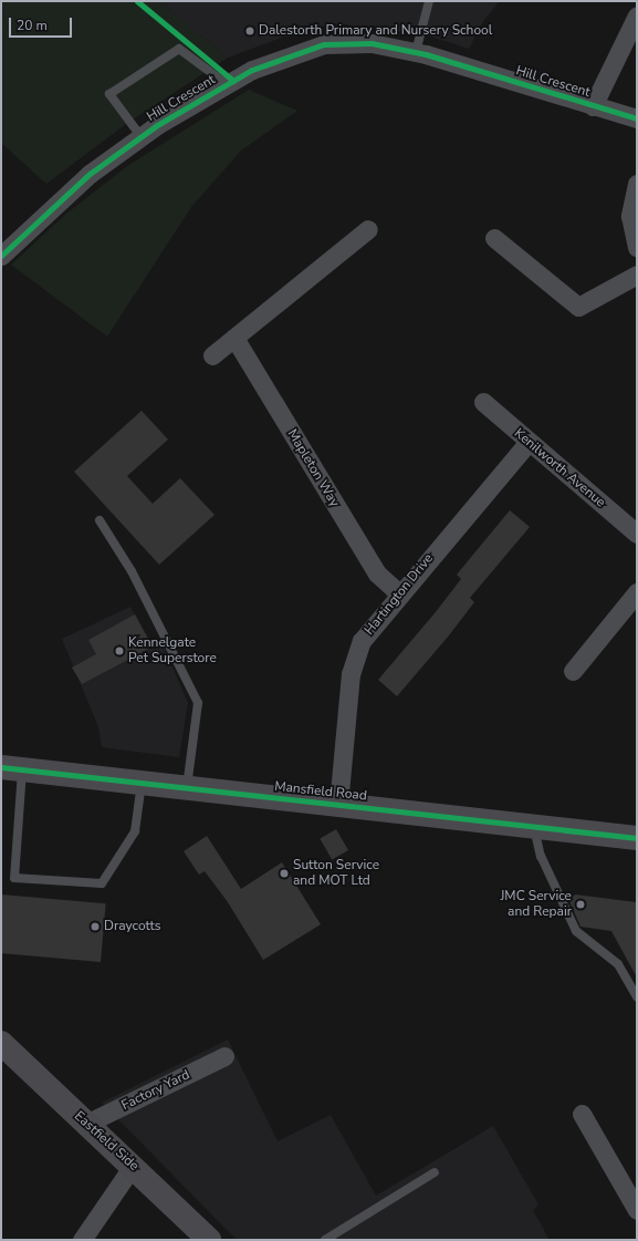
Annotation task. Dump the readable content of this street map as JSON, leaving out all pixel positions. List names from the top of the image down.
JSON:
{
  "streets": {
    "main road": ["Mansfield Road", "Eastfield Side"],
    "street": [
      "Hill Crescent",
      "Mapleton Way",
      "Kenilworth Avenue",
      "Hartington Drive",
      "Factory Yard"
    ]
  },
  "crossings": [
    ["Mapleton Way", "Hartington Drive"],
    ["Kenilworth Avenue", "Hartington Drive"],
    ["Hartington Drive", "Mansfield Road"],
    ["Factory Yard", "Eastfield Side"]
  ],
  "places": [
    "Dalestorth Primary and Nursery School",
    "Kennelgate Pet Superstore",
    "Sutton Service and MOT Ltd",
    "JMC Service and Repair",
    "Draycotts"
  ],
  "scale_bar": "20 m"
}
